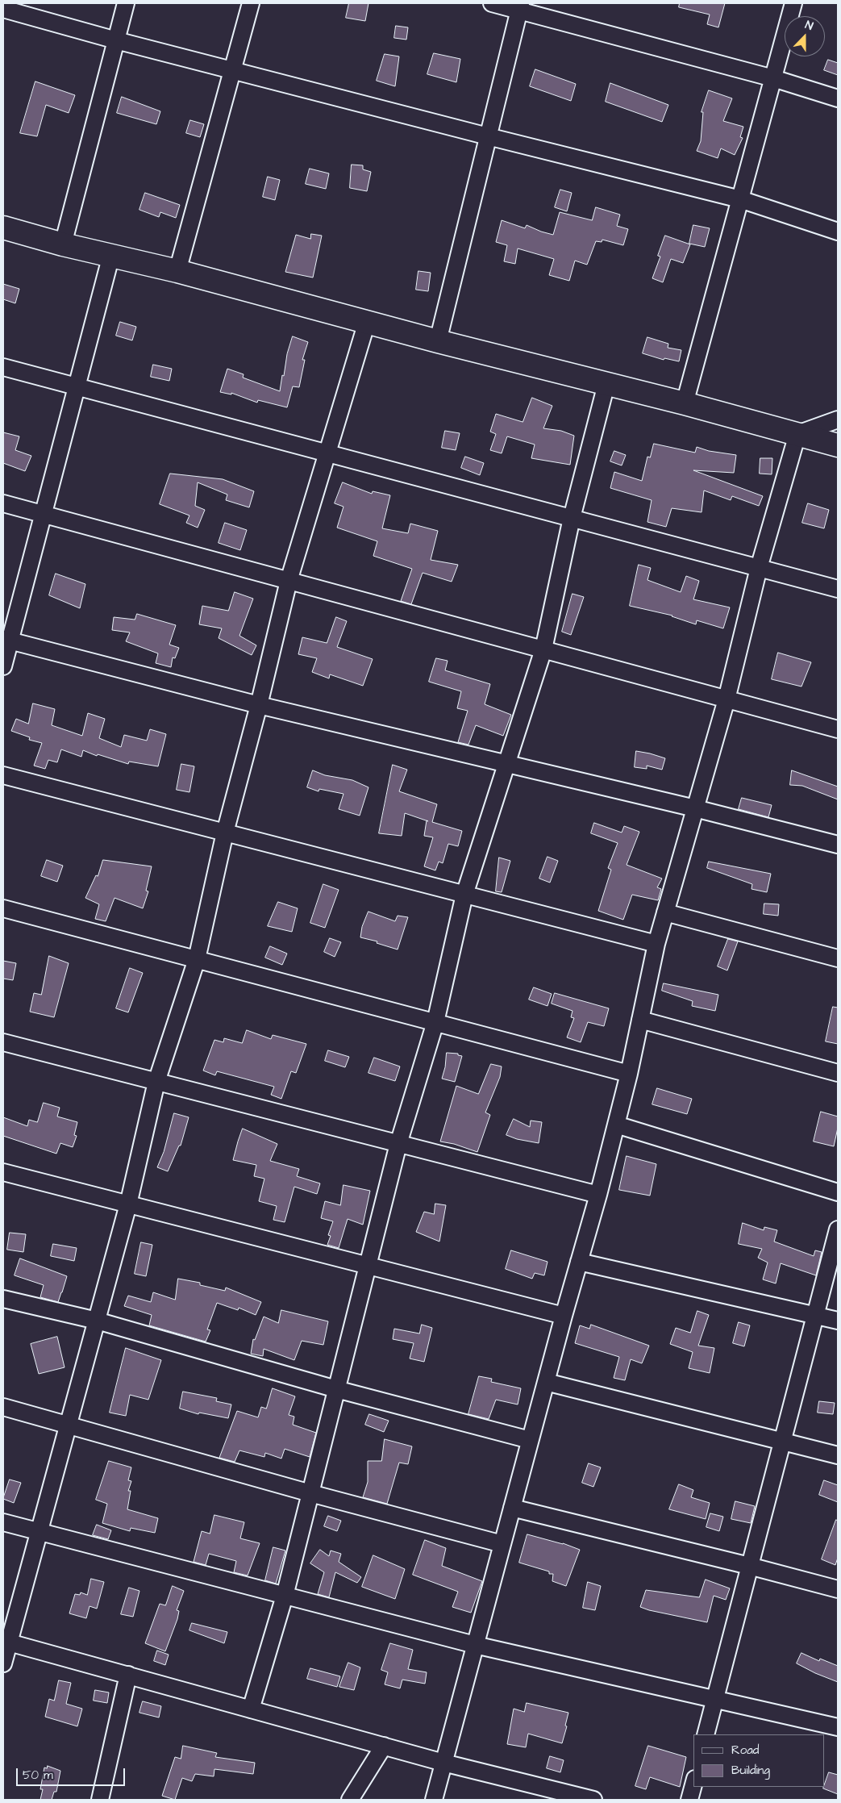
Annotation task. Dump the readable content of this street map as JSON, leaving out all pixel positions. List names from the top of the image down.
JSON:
{
  "legend": ["Road", "Building"],
  "scale_bar": "50 m",
  "north": "top"
}
